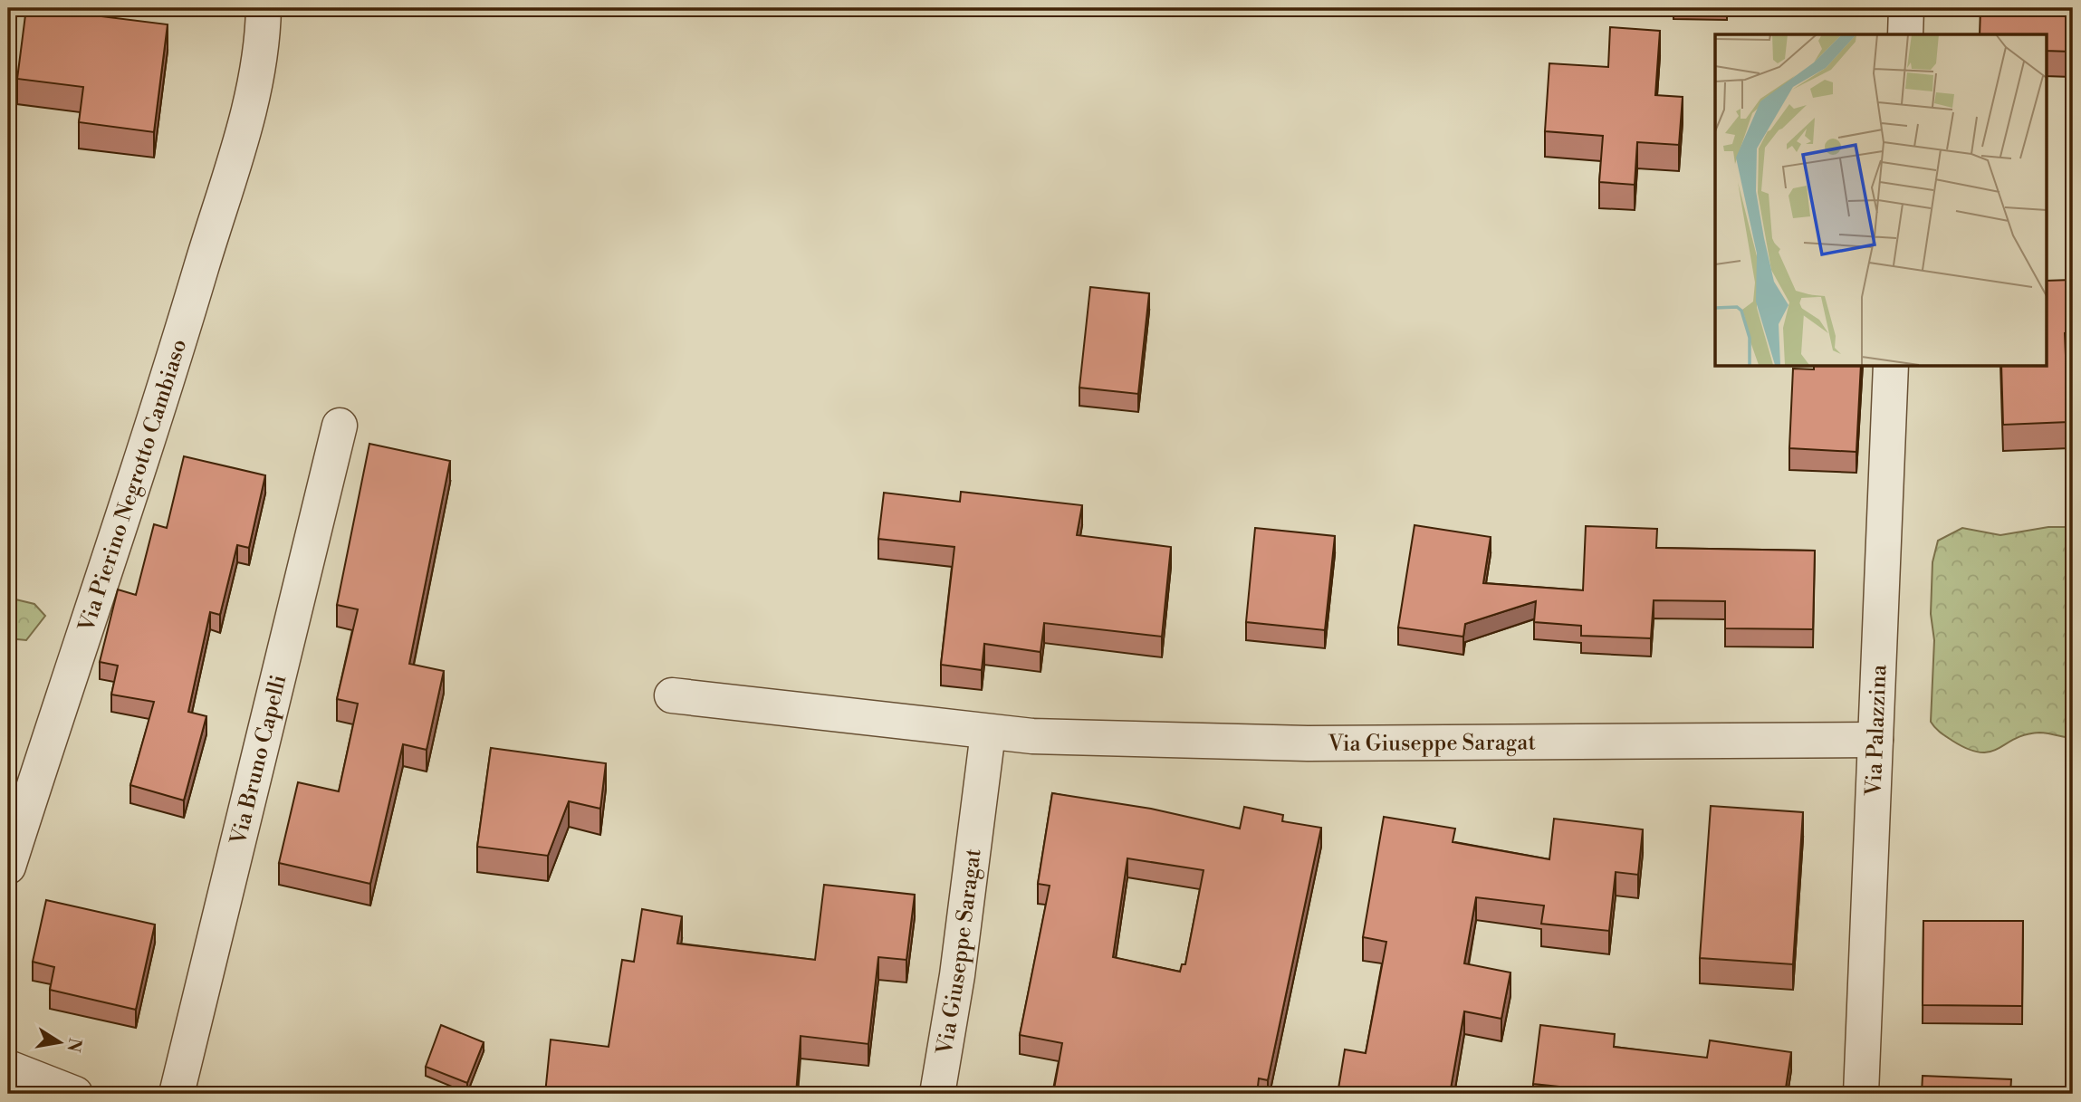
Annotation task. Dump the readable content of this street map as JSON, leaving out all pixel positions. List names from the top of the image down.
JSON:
{
  "streets": {
    "street": [
      "Via Pierino Negrotto Cambiaso",
      "Via Palazzina",
      "Via Giuseppe Saragat",
      "Via Bruno Capelli"
    ]
  },
  "crossings": [
    ["Via Palazzina", "Via Giuseppe Saragat"]
  ],
  "north": "right"
}
